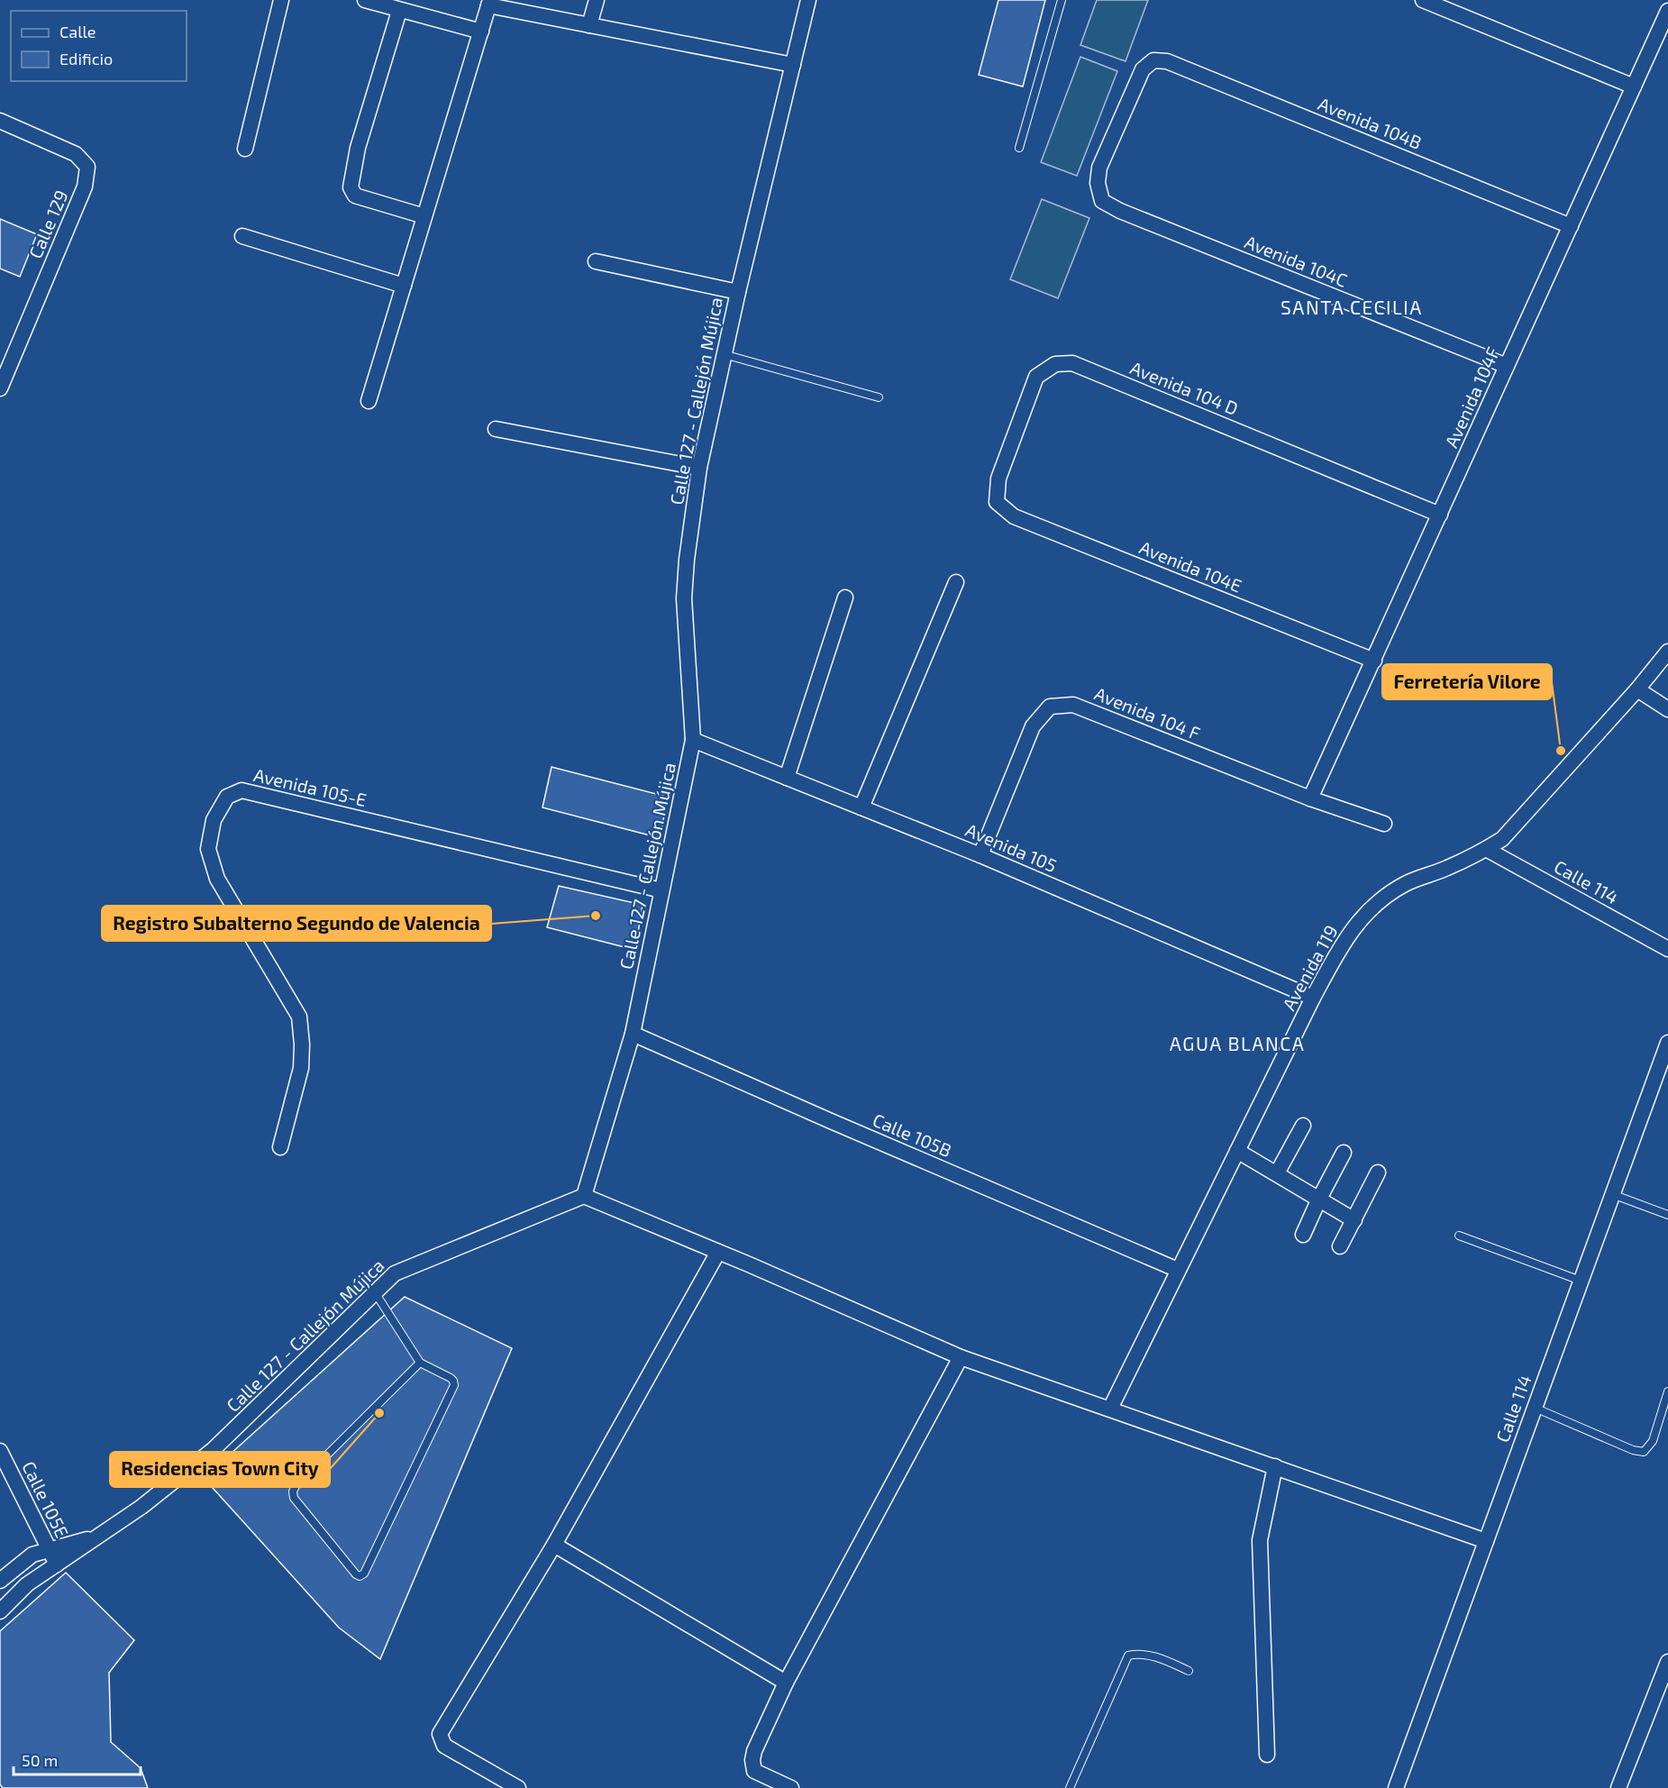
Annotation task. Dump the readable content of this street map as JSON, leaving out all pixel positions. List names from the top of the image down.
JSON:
{
  "streets": {
    "street": [
      "Avenida 104B",
      "Calle 129",
      "Avenida 104C",
      "Avenida 104 D",
      "Avenida 104F",
      "Calle 127 - Callejón Mújica",
      "Avenida 104E",
      "Avenida 104 F",
      "Avenida 105-E",
      "Avenida 105",
      "Calle 114",
      "Avenida 119",
      "Calle 105B",
      "Calle 105E"
    ]
  },
  "crossings": [
    ["Avenida 104B", "Avenida 104C"],
    ["Avenida 104B", "Avenida 104F"],
    ["Avenida 104C", "Avenida 104F"],
    ["Avenida 104 D", "Avenida 104F"],
    ["Avenida 104 D", "Avenida 104E"],
    ["Avenida 104F", "Avenida 104E"],
    ["Avenida 104F", "Avenida 104 F"],
    ["Calle 127 - Callejón Mújica", "Avenida 105-E"],
    ["Calle 127 - Callejón Mújica", "Avenida 105"],
    ["Calle 127 - Callejón Mújica", "Calle 105B"],
    ["Calle 127 - Callejón Mújica", "Calle 105E"],
    ["Avenida 104 F", "Avenida 105"],
    ["Avenida 105", "Avenida 119"],
    ["Calle 114", "Avenida 119"],
    ["Avenida 119", "Calle 105B"]
  ],
  "districts": ["SANTA CECILIA", "AGUA BLANCA"],
  "places": ["Ferretería Vilore", "Registro Subalterno Segundo de Valencia", "Residencias Town City"],
  "legend": ["Calle", "Edificio"],
  "scale_bar": "50 m"
}
